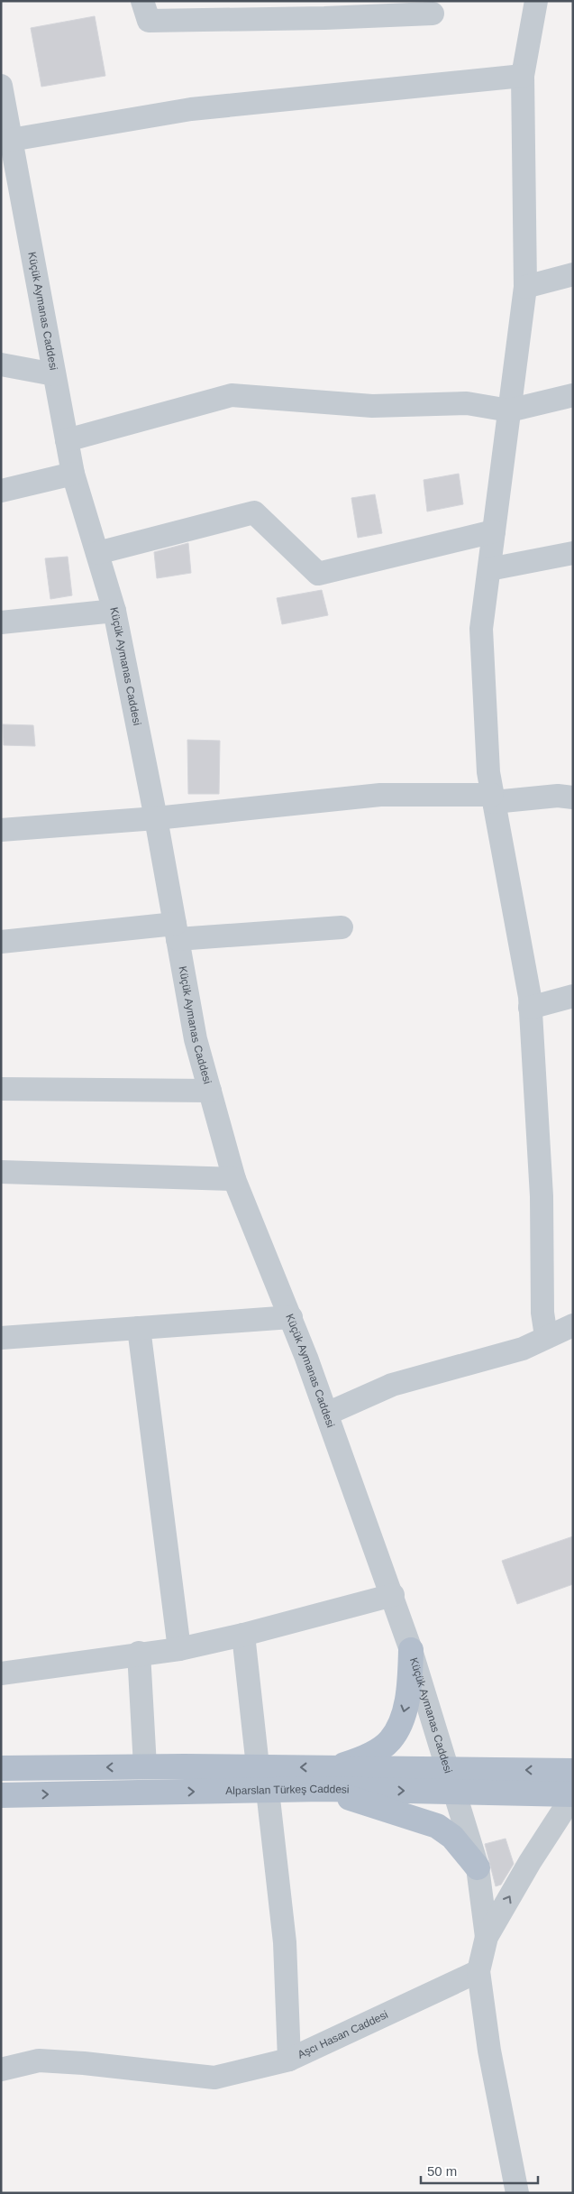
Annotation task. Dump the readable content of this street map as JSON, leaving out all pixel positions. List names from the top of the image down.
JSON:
{
  "streets": {
    "main road": ["Alparslan Türkeş Caddesi"],
    "street": ["Küçük Aymanas Caddesi", "Aşcı Hasan Caddesi"]
  },
  "crossings": [
    ["Küçük Aymanas Caddesi", "Alparslan Türkeş Caddesi"]
  ],
  "scale_bar": "50 m"
}
